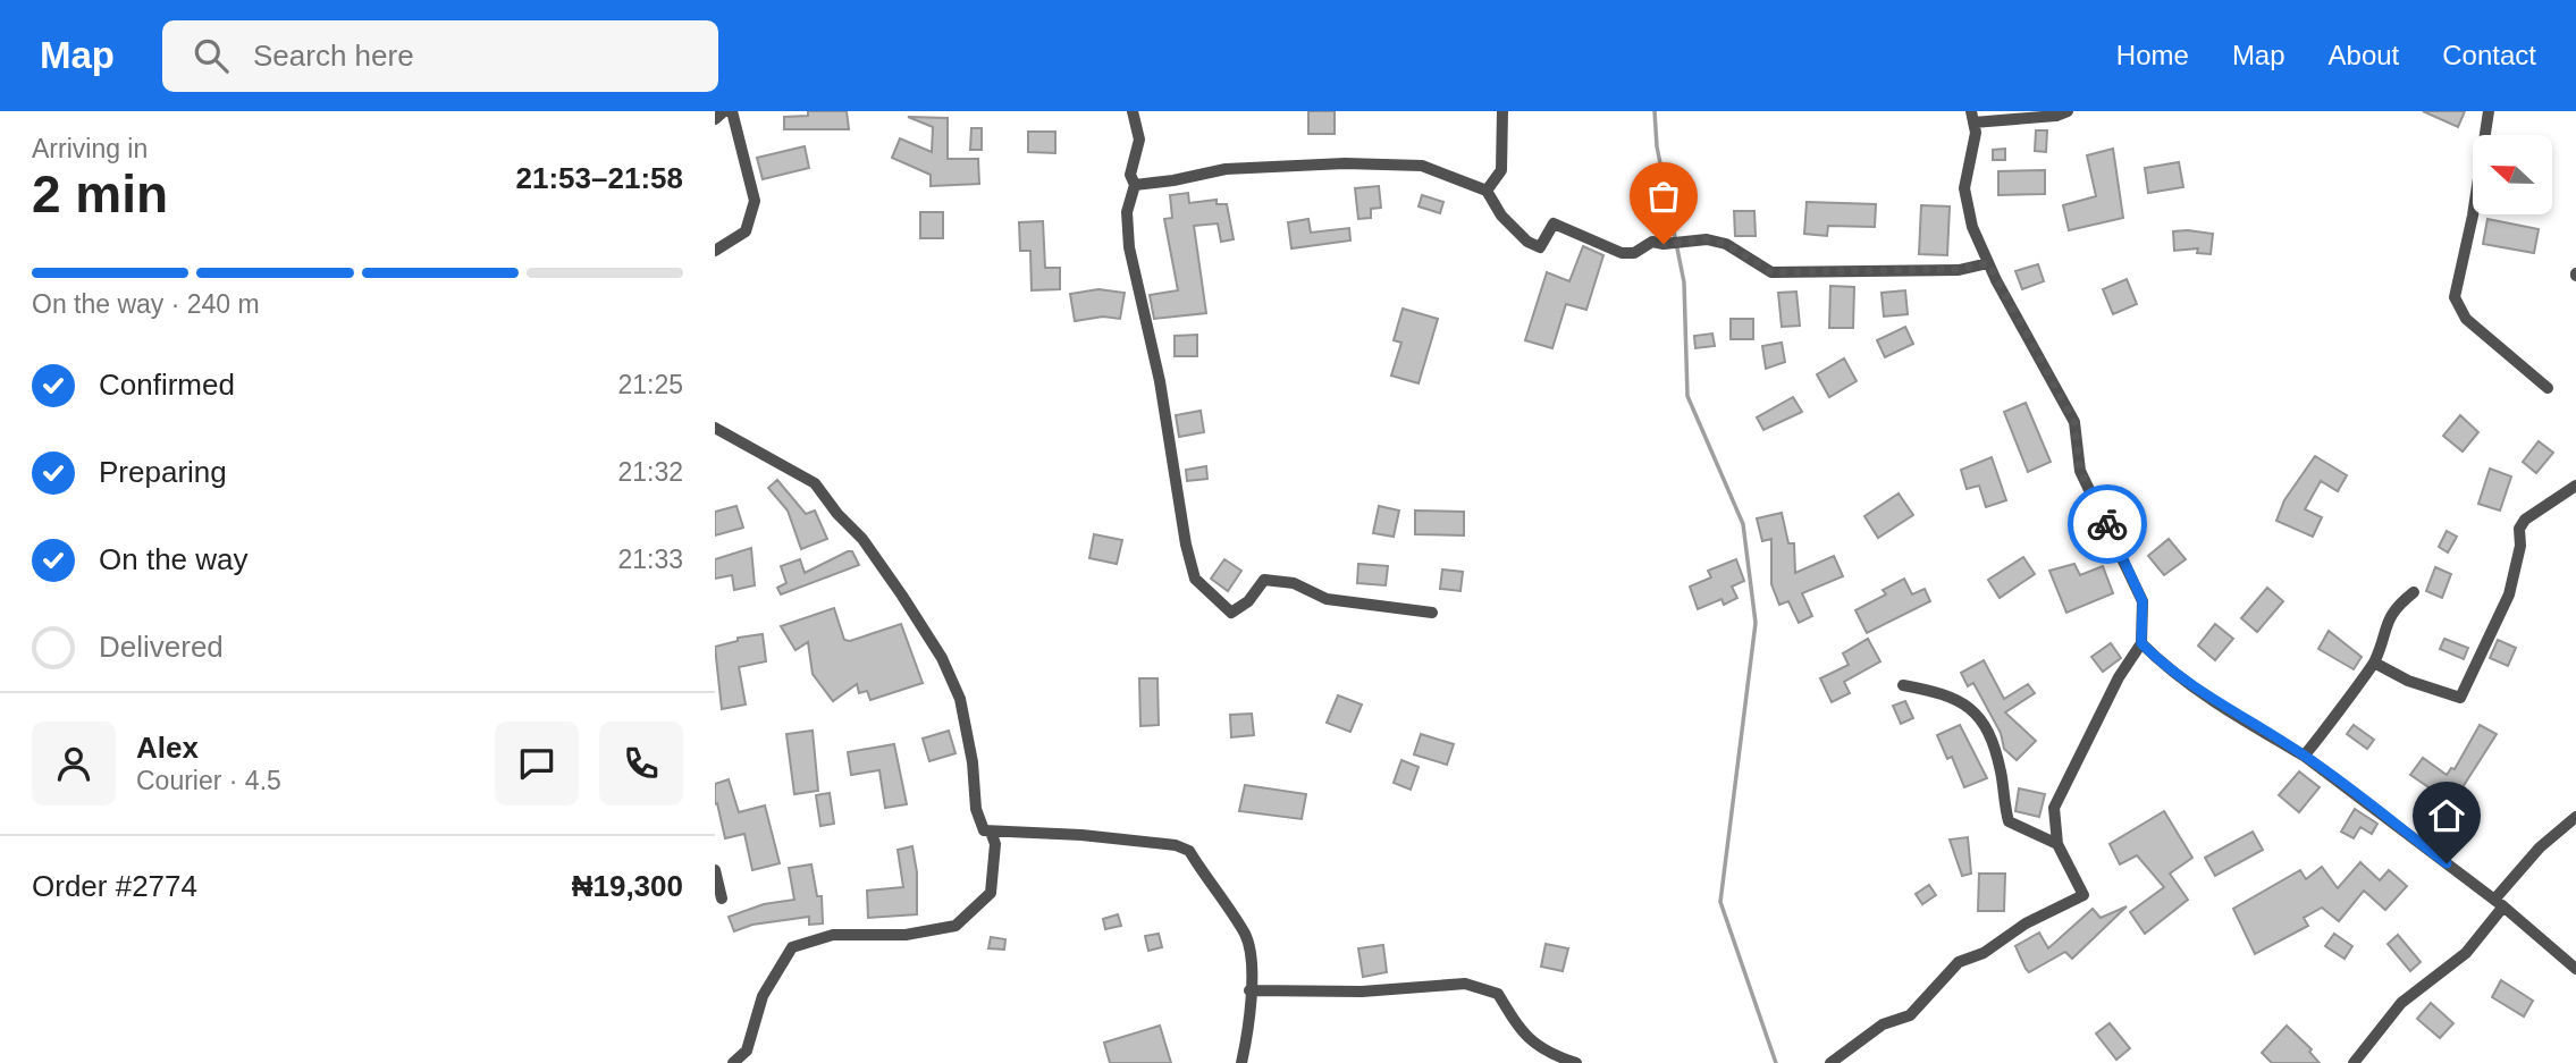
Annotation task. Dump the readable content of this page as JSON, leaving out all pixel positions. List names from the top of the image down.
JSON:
{
  "north": "left",
  "page": {
    "header": "Map",
    "search": "Search here",
    "nav": [
      "Home",
      "Map",
      "About",
      "Contact"
    ],
    "heading": ["2 min", "Arriving in", "21:53–21:58"],
    "panel": [
      "Alex",
      "Courier · 4.5",
      "Order #2774",
      "₦19,300"
    ],
    "bar": "On the way · 240 m",
    "list": [
      ["Confirmed", "21:25"],
      ["Preparing", "21:32"],
      ["On the way", "21:33"],
      "Delivered"
    ]
  }
}
